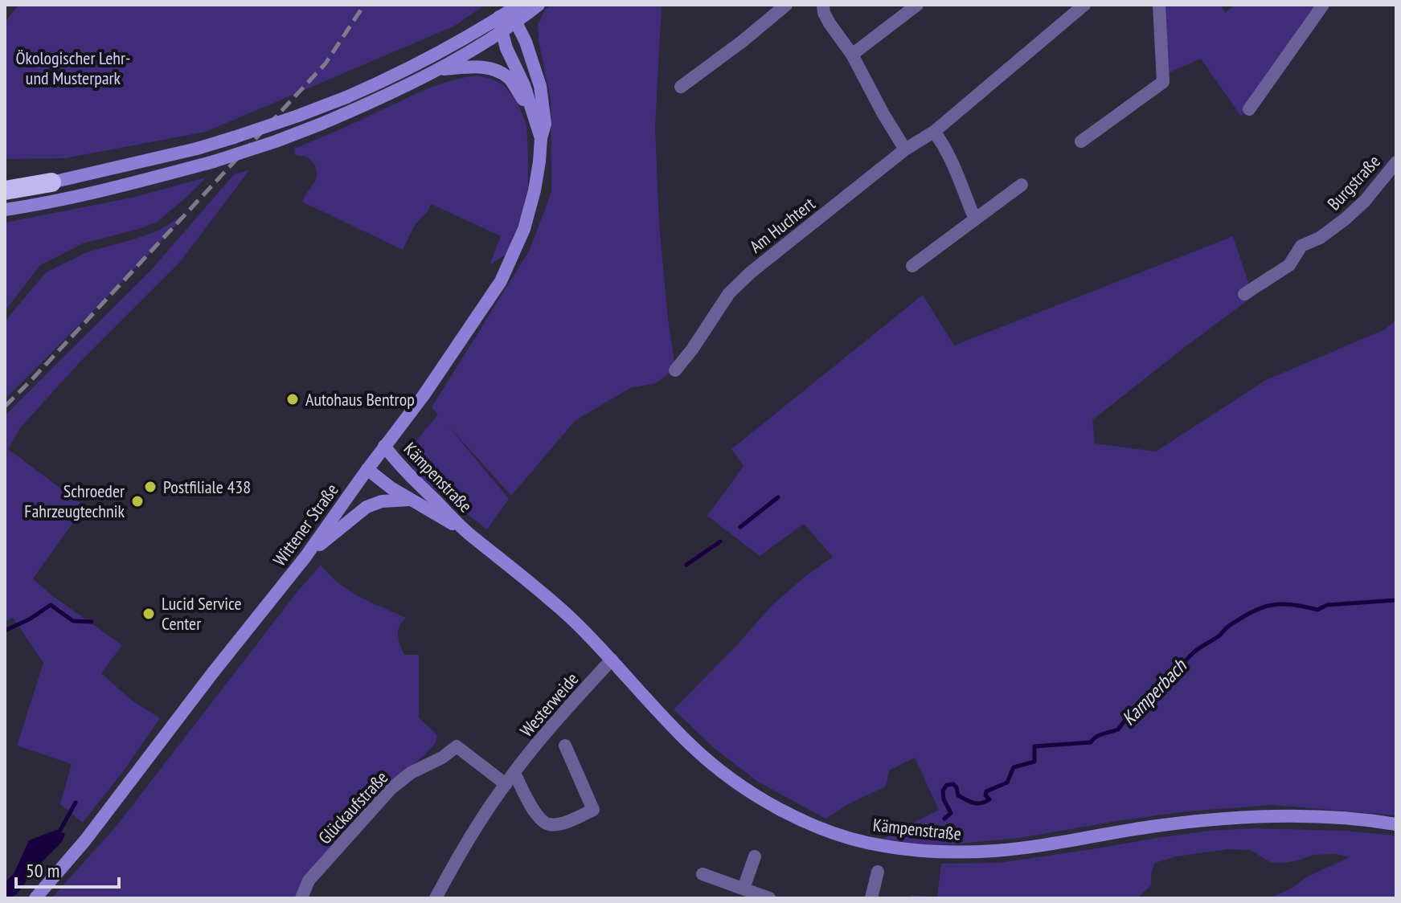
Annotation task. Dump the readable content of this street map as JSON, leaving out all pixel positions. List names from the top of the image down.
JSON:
{
  "streets": {
    "main road": ["Kämpenstraße", "Wittener Straße"],
    "street": [
      "Burgstraße",
      "Am Huchtert",
      "Westerweide",
      "Glückaufstraße"
    ]
  },
  "crossings": [
    ["Kämpenstraße", "Wittener Straße"],
    ["Kämpenstraße", "Westerweide"],
    ["Westerweide", "Glückaufstraße"]
  ],
  "water": ["Kamperbach"],
  "parks": ["Ökologischer Lehr- und Musterpark"],
  "places": [
    "Autohaus Bentrop",
    "Postfiliale 438",
    "Schroeder Fahrzeugtechnik",
    "Lucid Service Center"
  ],
  "scale_bar": "50 m"
}
